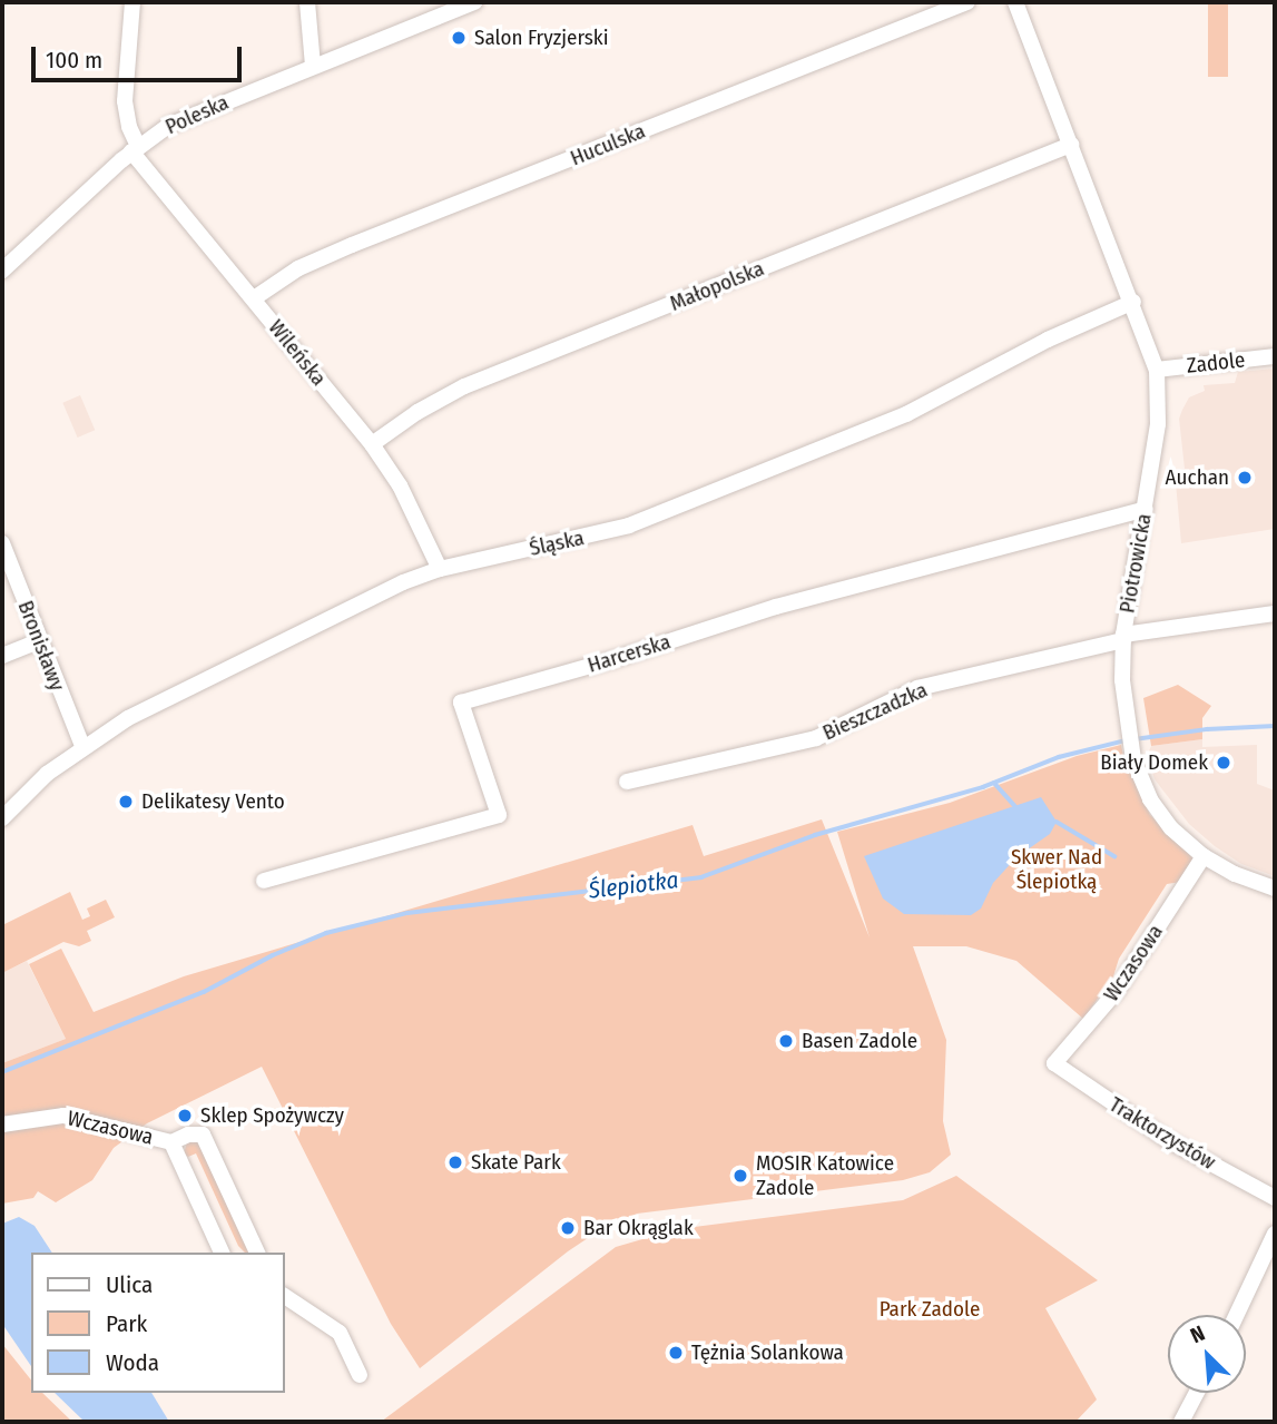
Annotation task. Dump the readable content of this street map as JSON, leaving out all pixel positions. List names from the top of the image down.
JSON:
{
  "streets": {
    "street": [
      "Poleska",
      "Huculska",
      "Małopolska",
      "Wileńska",
      "Zadole",
      "Śląska",
      "Piotrowicka",
      "Bronisławy",
      "Harcerska",
      "Bieszczadzka",
      "Wczasowa",
      "Traktorzystów"
    ]
  },
  "crossings": [
    ["Poleska", "Wileńska"],
    ["Huculska", "Wileńska"],
    ["Małopolska", "Wileńska"],
    ["Małopolska", "Piotrowicka"],
    ["Wileńska", "Śląska"],
    ["Zadole", "Piotrowicka"],
    ["Śląska", "Piotrowicka"],
    ["Śląska", "Bronisławy"],
    ["Piotrowicka", "Harcerska"],
    ["Piotrowicka", "Bieszczadzka"],
    ["Piotrowicka", "Wczasowa"],
    ["Wczasowa", "Traktorzystów"]
  ],
  "water": ["Ślepiotka"],
  "parks": ["Skwer Nad Ślepiotką", "Park Zadole"],
  "places": [
    "Salon Fryzjerski",
    "Auchan",
    "Biały Domek",
    "Delikatesy Vento",
    "Basen Zadole",
    "Sklep Spożywczy",
    "Skate Park",
    "MOSIR Katowice Zadole",
    "Bar Okrąglak",
    "Tężnia Solankowa"
  ],
  "legend": ["Ulica", "Park", "Woda"],
  "scale_bar": "100 m",
  "north": "top left"
}
